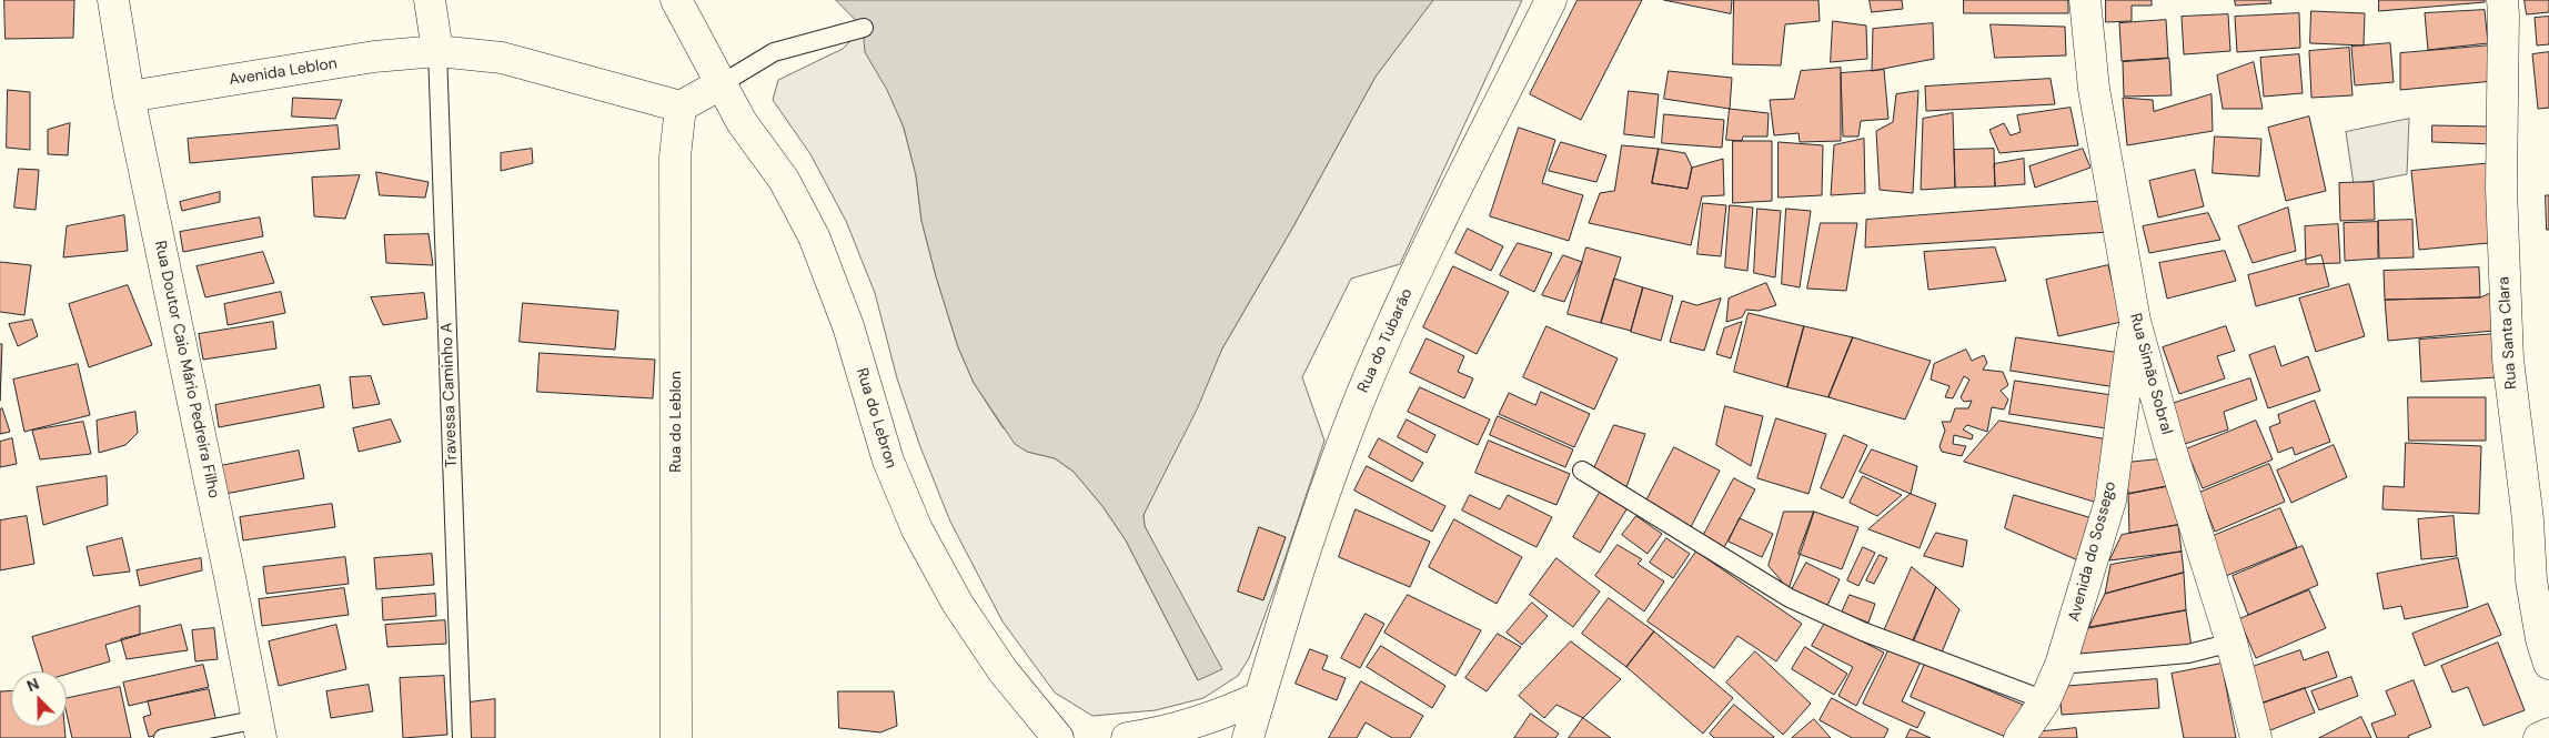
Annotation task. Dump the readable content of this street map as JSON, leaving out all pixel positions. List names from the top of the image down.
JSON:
{
  "streets": {
    "street": [
      "Avenida Leblon",
      "Rua Santa Clara",
      "Rua do Tubarão",
      "Rua Doutor Caio Mário Pedreira Filho",
      "Rua Simão Sobral",
      "Rua do Lebron",
      "Rua do Leblon",
      "Avenida do Sossego"
    ],
    "lane": ["Travessa Caminho A"]
  },
  "crossings": [
    ["Avenida Leblon", "Rua Doutor Caio Mário Pedreira Filho"],
    ["Avenida Leblon", "Travessa Caminho A"],
    ["Rua Simão Sobral", "Avenida do Sossego"]
  ],
  "north": "top left"
}
